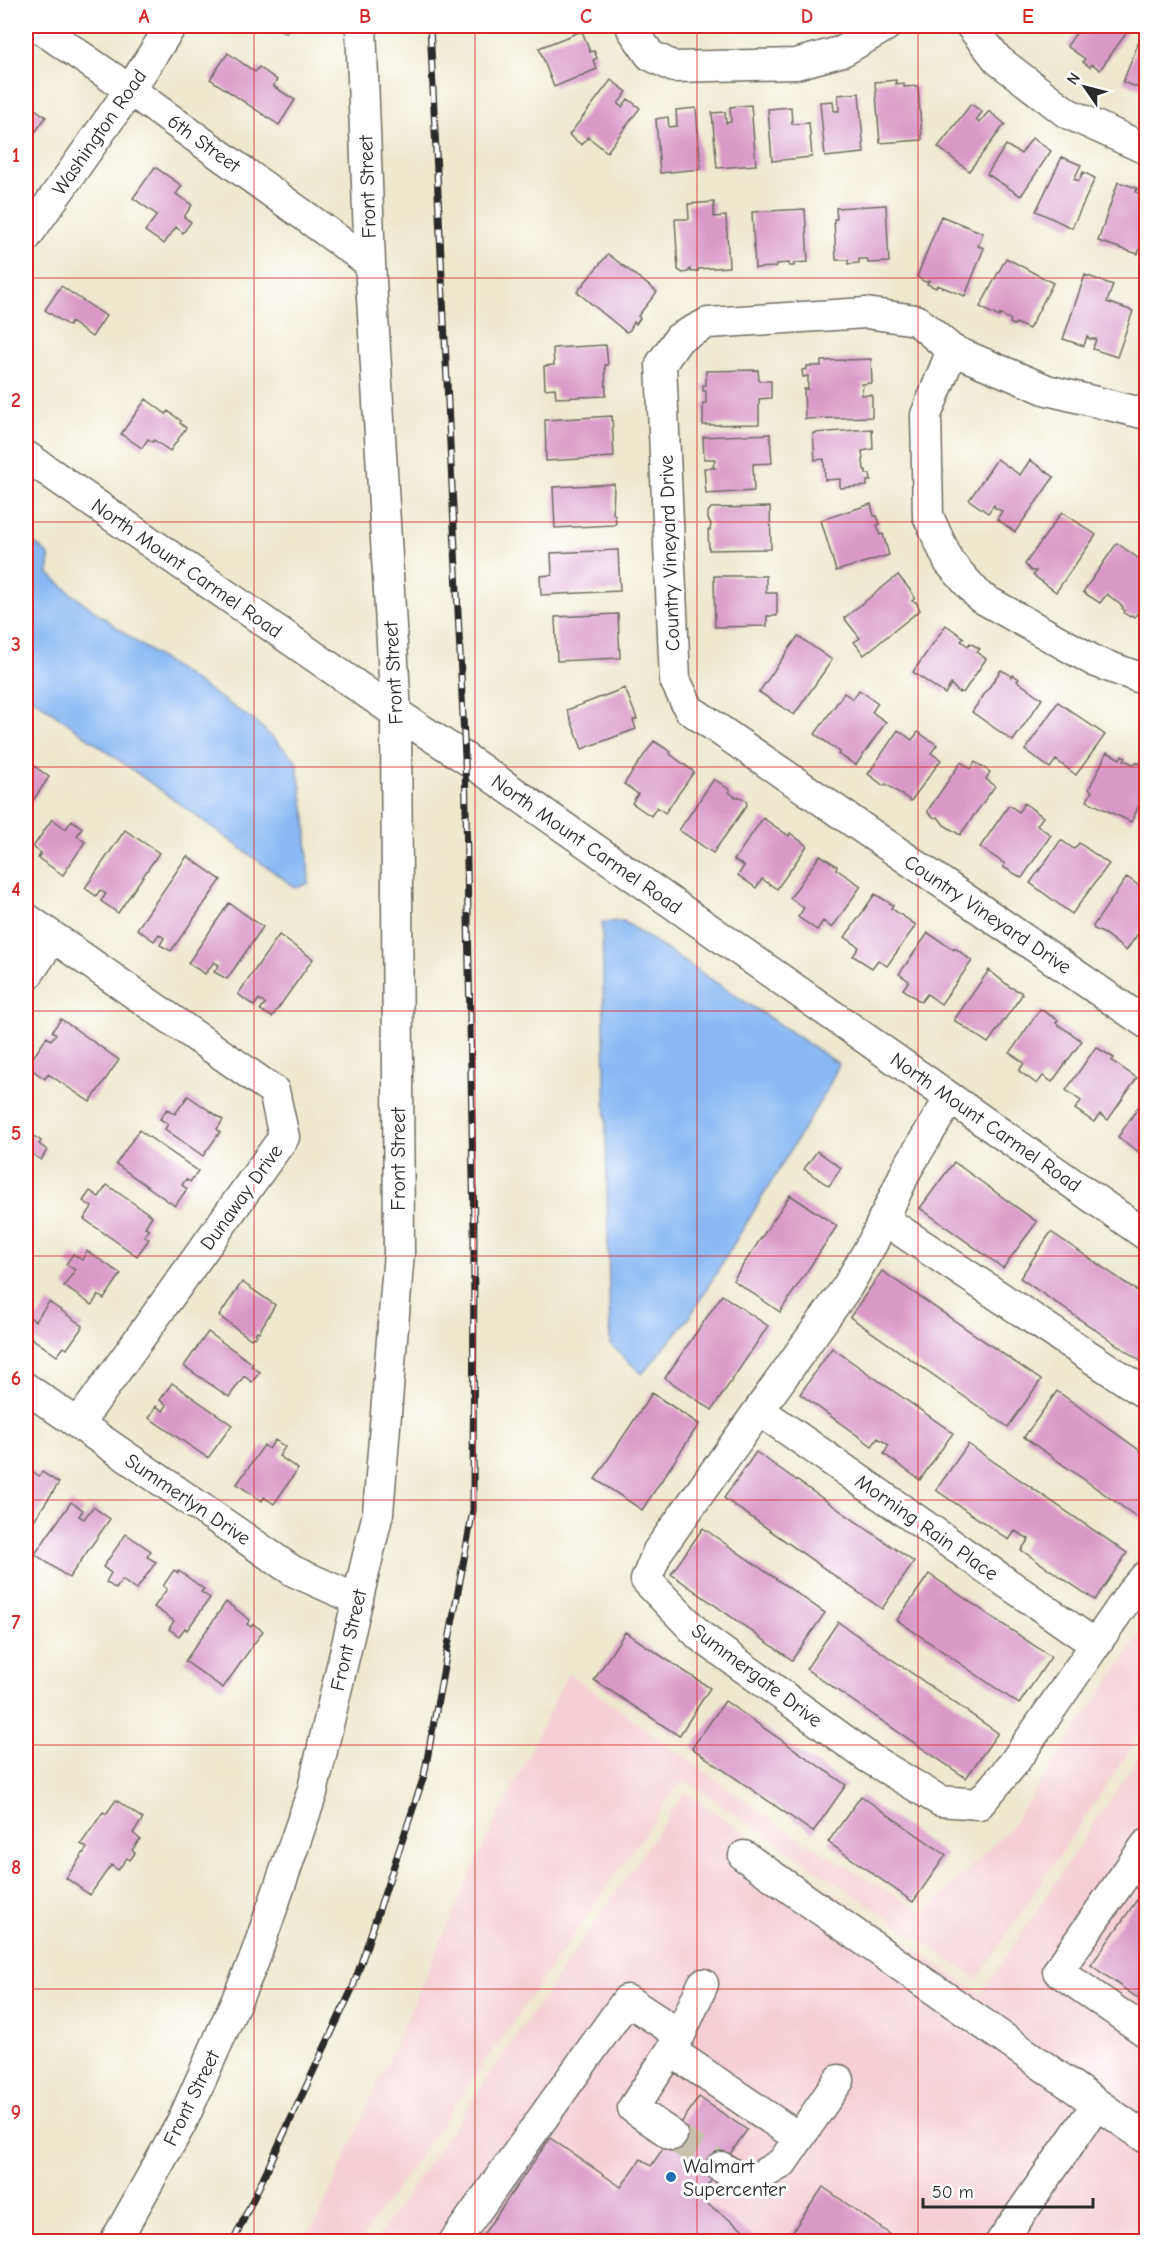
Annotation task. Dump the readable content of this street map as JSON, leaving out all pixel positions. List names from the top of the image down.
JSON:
{
  "streets": {
    "street": [
      "Washington Road",
      "6th Street",
      "Front Street",
      "Country Vineyard Drive",
      "North Mount Carmel Road",
      "Dunaway Drive",
      "Summerlyn Drive",
      "Morning Rain Place",
      "Summergate Drive"
    ]
  },
  "crossings": [
    ["Washington Road", "6th Street"],
    ["6th Street", "Front Street"],
    ["Front Street", "North Mount Carmel Road"],
    ["Front Street", "Summerlyn Drive"],
    ["North Mount Carmel Road", "Summergate Drive"],
    ["Dunaway Drive", "Summerlyn Drive"],
    ["Morning Rain Place", "Summergate Drive"]
  ],
  "places": ["Walmart Supercenter"],
  "scale_bar": "50 m",
  "north": "top left",
  "grid": {
    "columns": [
      "A",
      "B",
      "C",
      "D",
      "E"
    ],
    "rows": [
      "1",
      "2",
      "3",
      "4",
      "5",
      "6",
      "7",
      "8",
      "9"
    ]
  }
}
